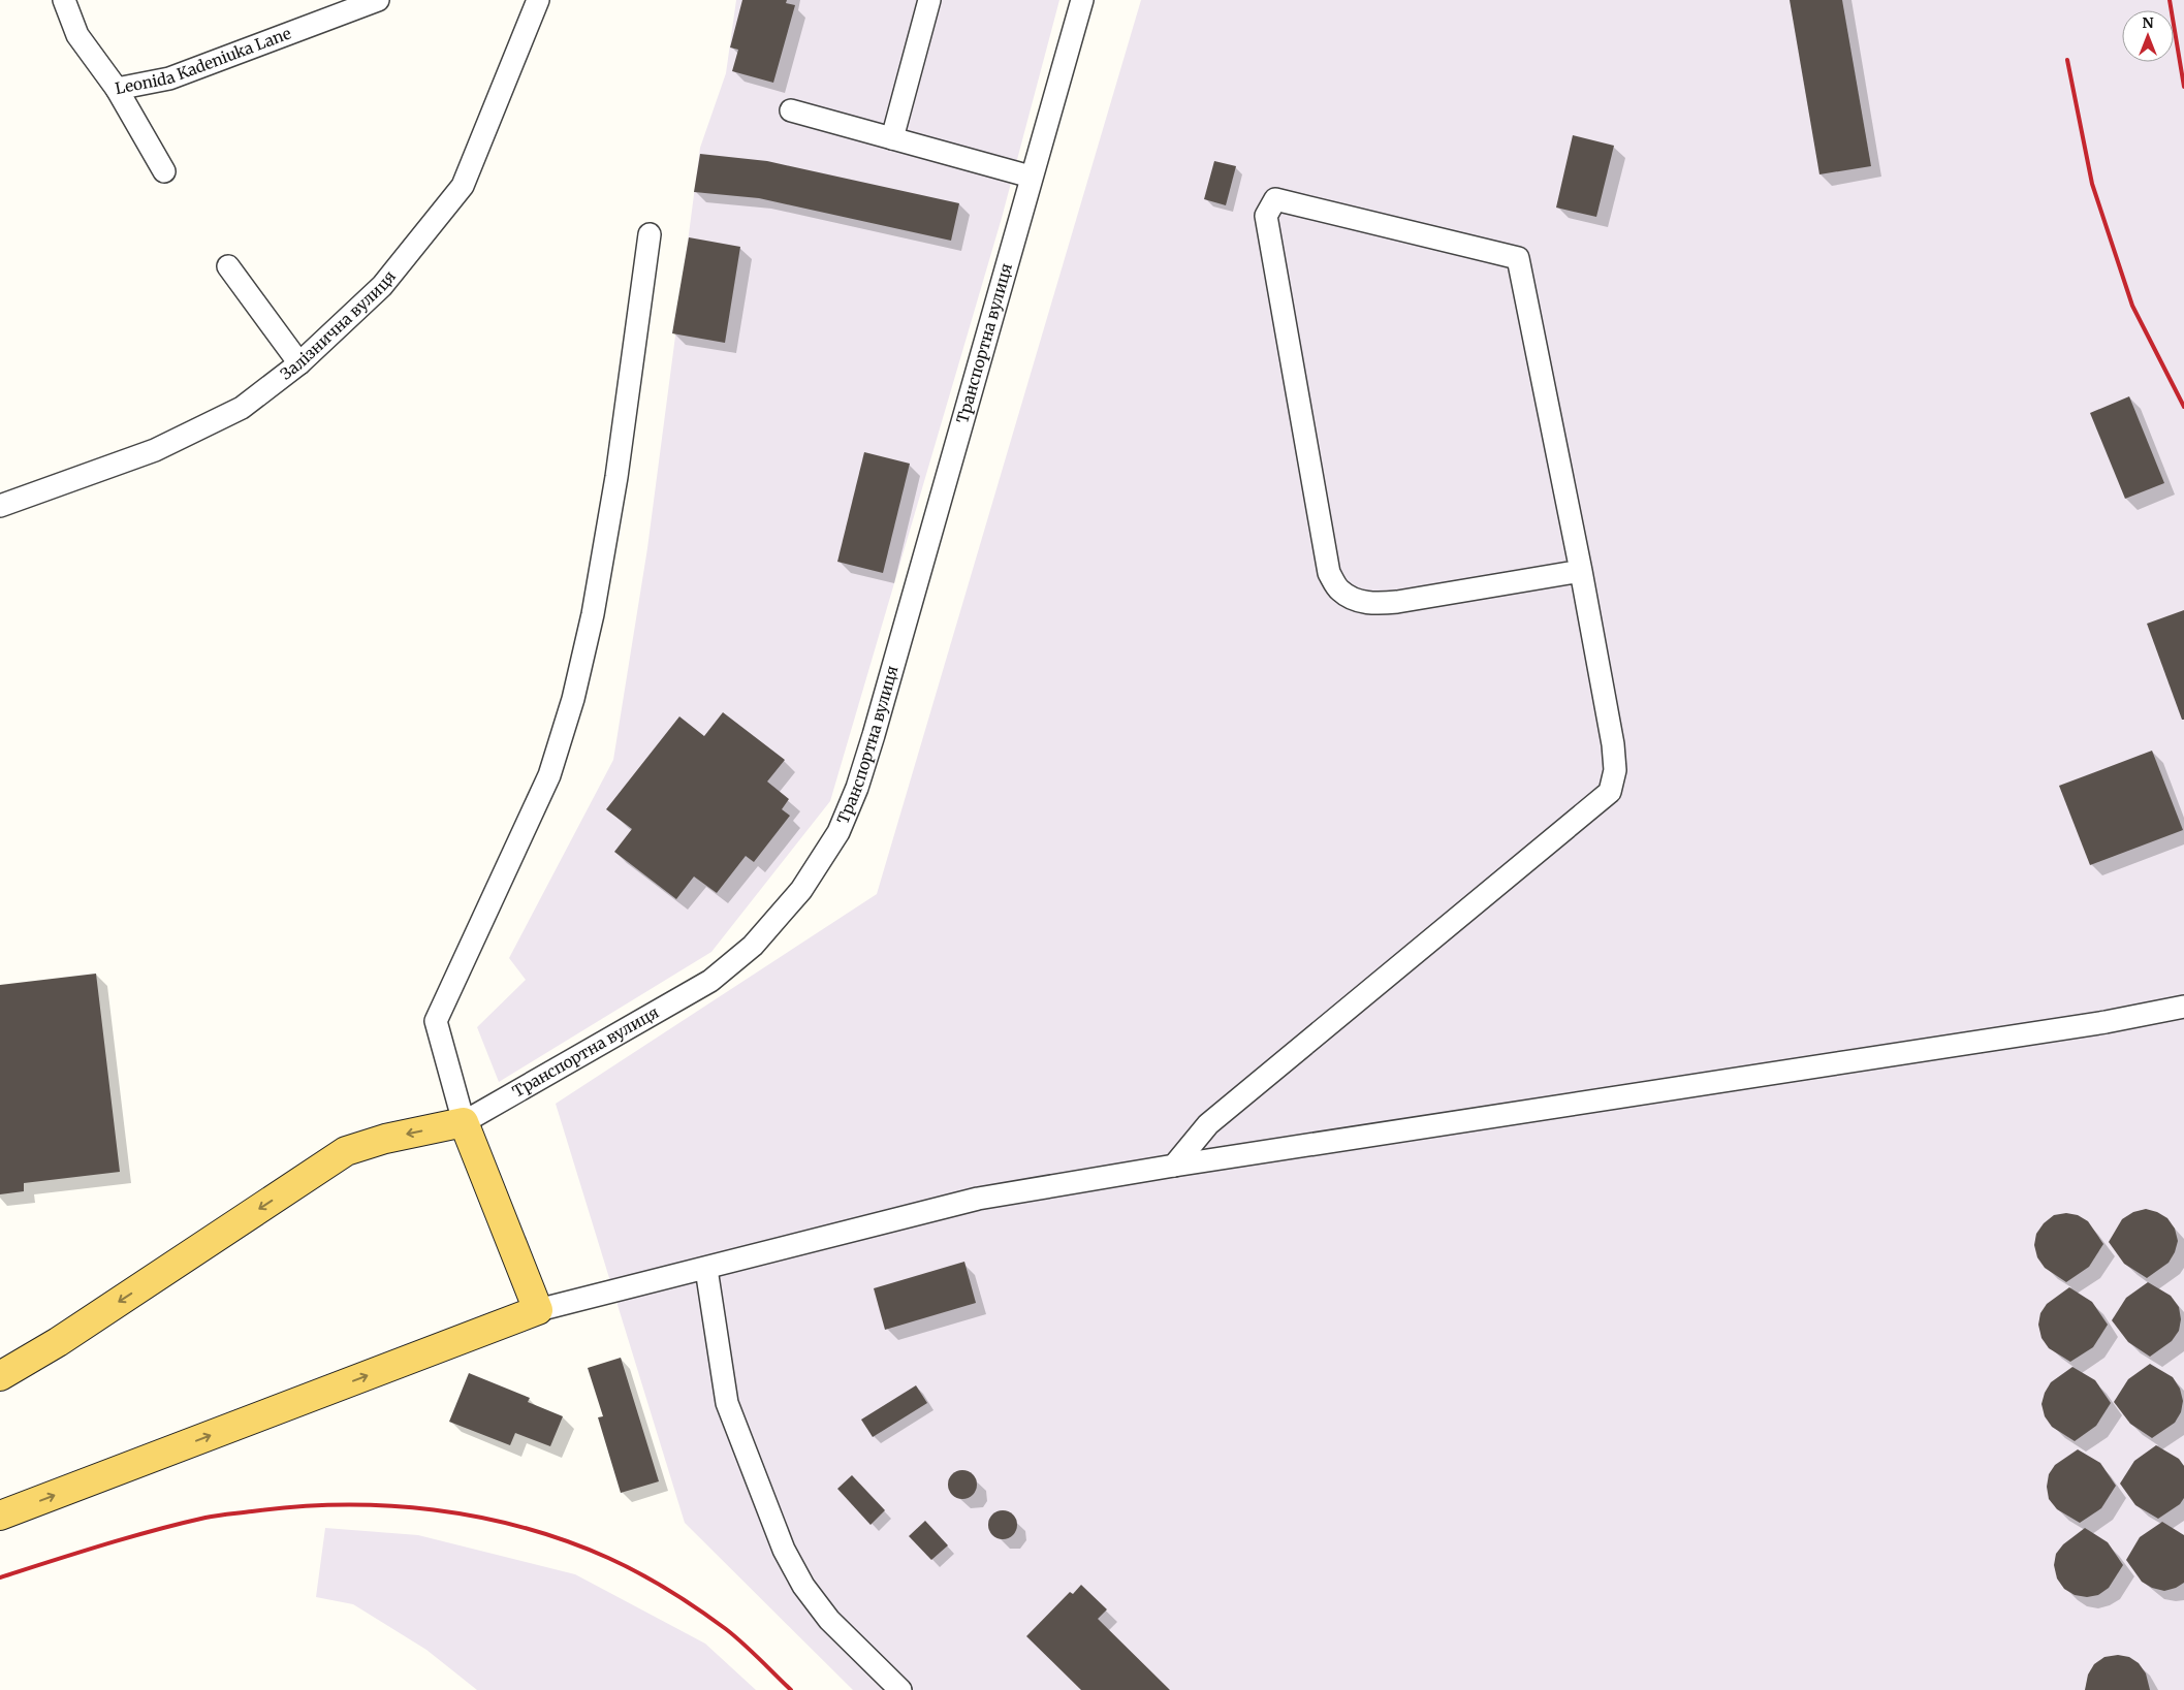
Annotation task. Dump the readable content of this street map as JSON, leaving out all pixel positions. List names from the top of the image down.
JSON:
{
  "streets": {
    "street": ["Leonida Kadeniuka Lane", "Залізнична вулиця", "Транспортна вулиця"]
  },
  "north": "top"
}
